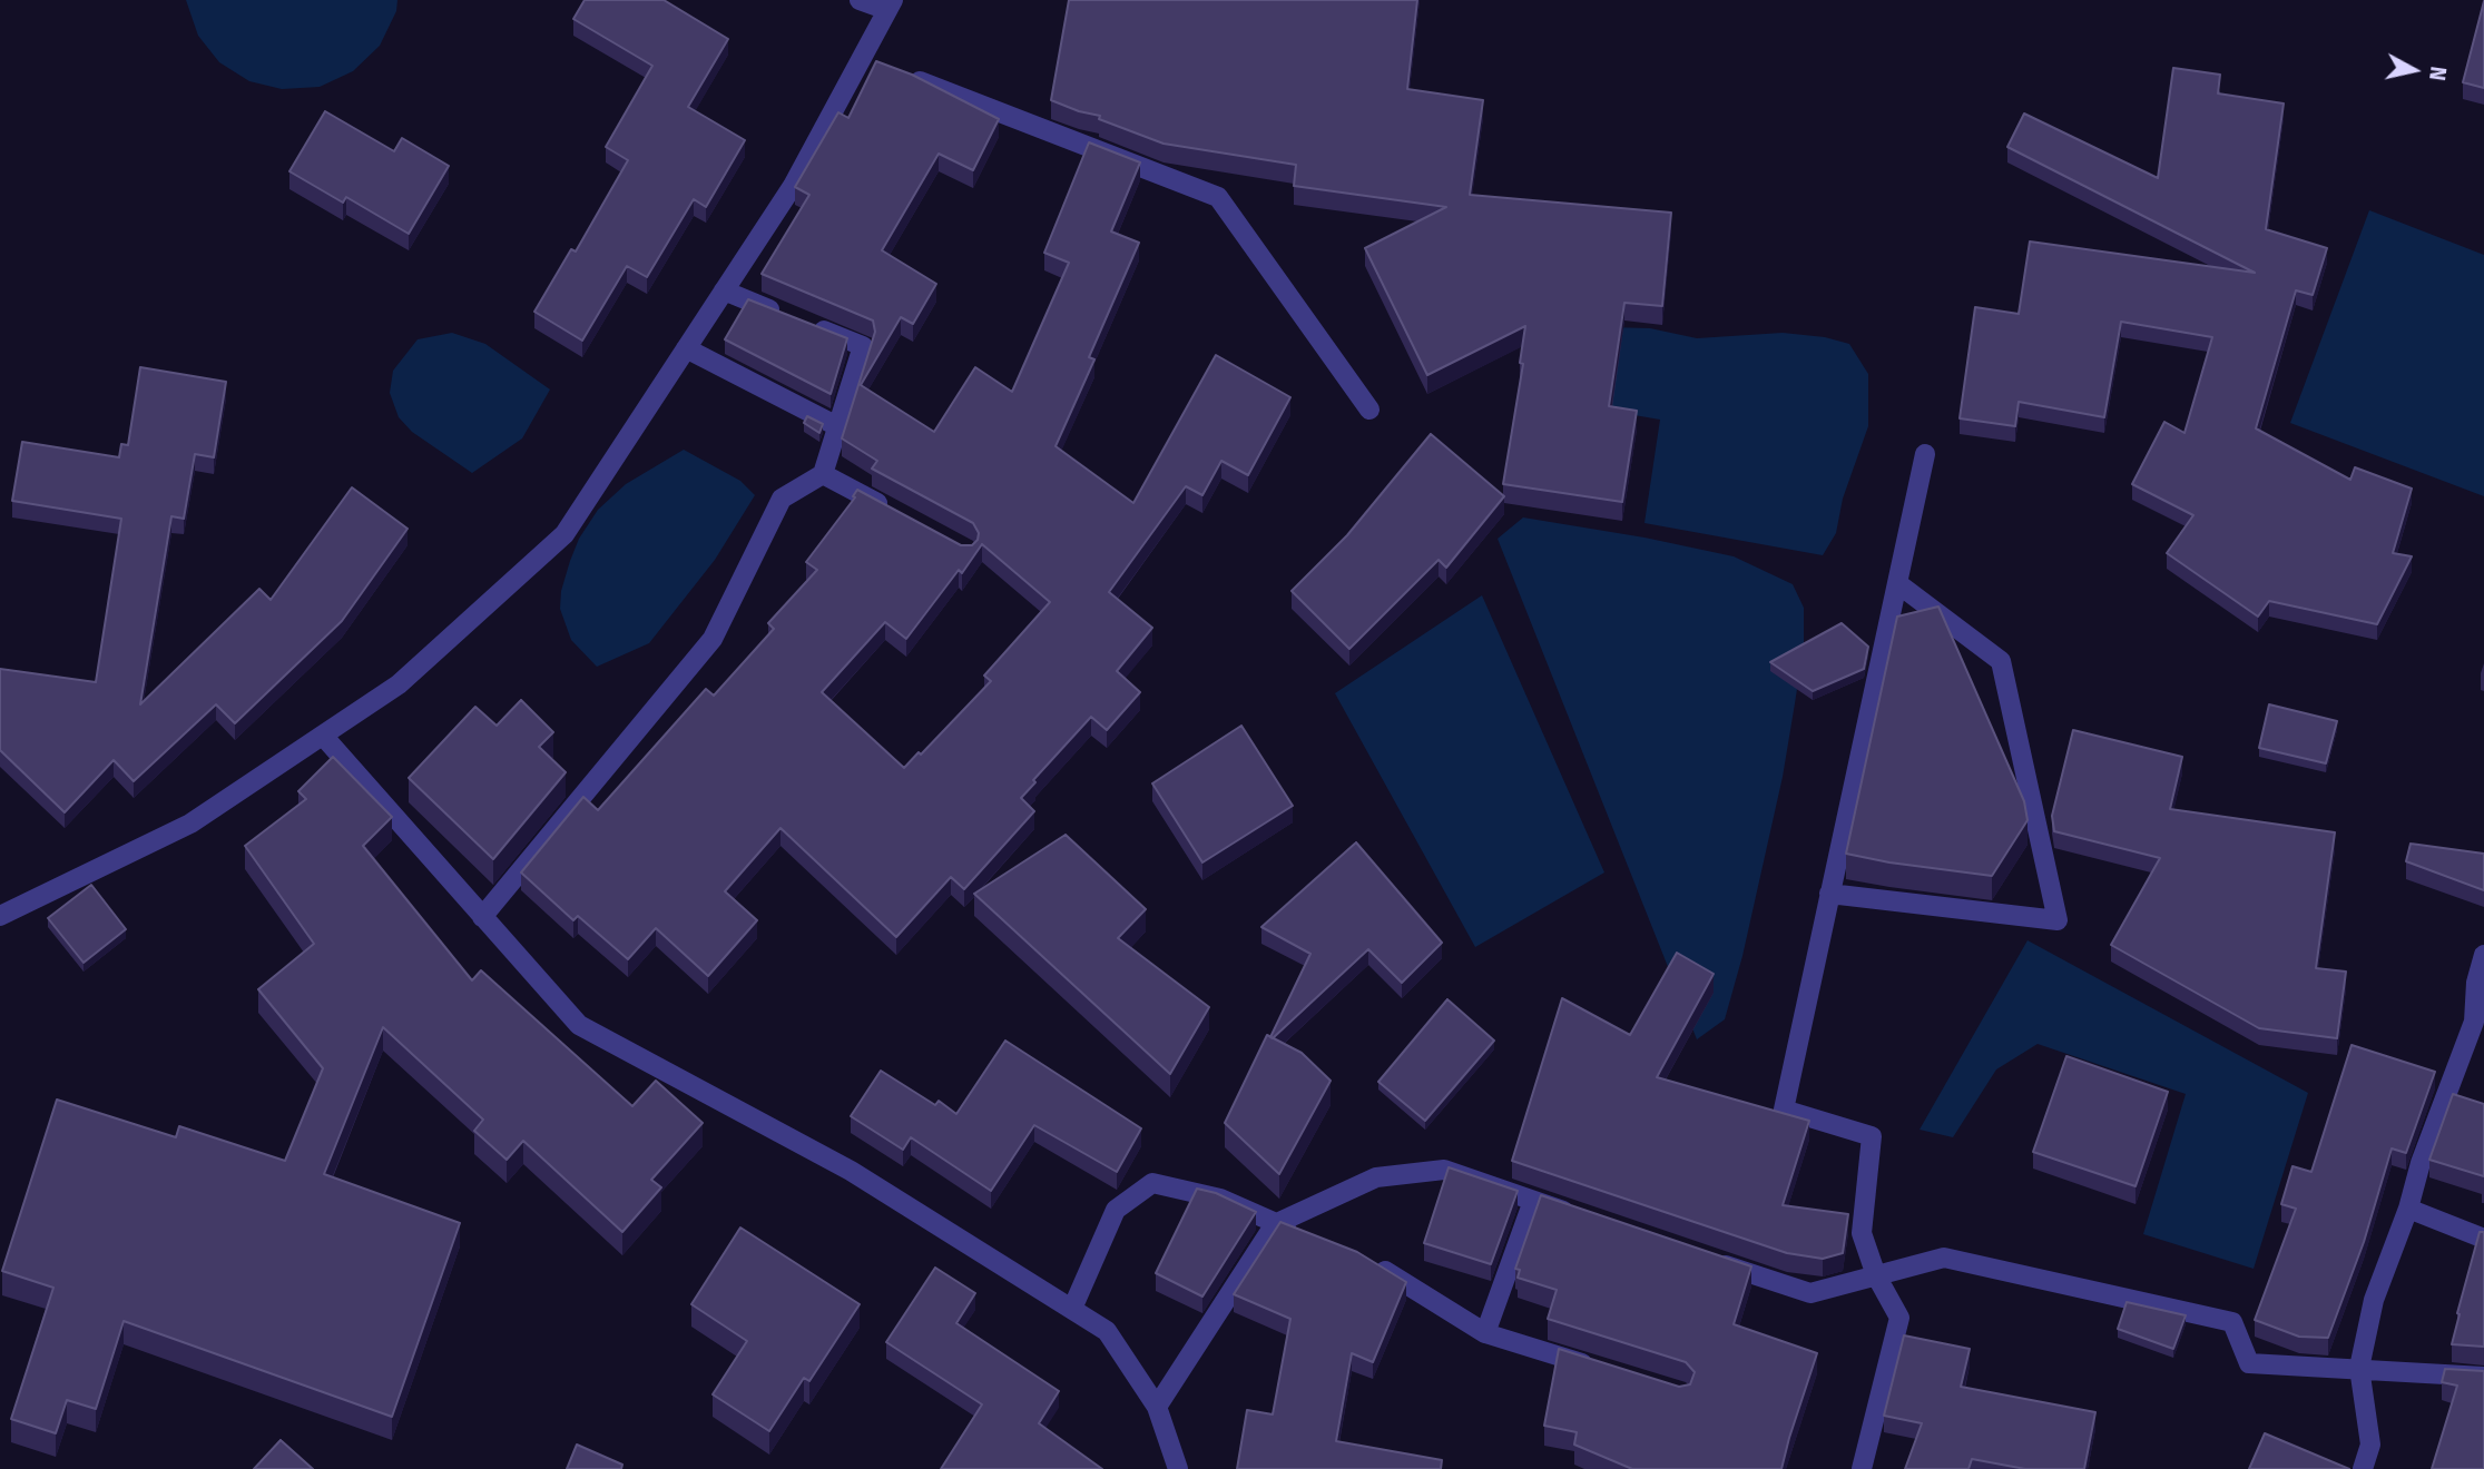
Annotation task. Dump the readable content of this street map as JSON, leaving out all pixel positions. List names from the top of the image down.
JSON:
{
  "north": "right"
}
